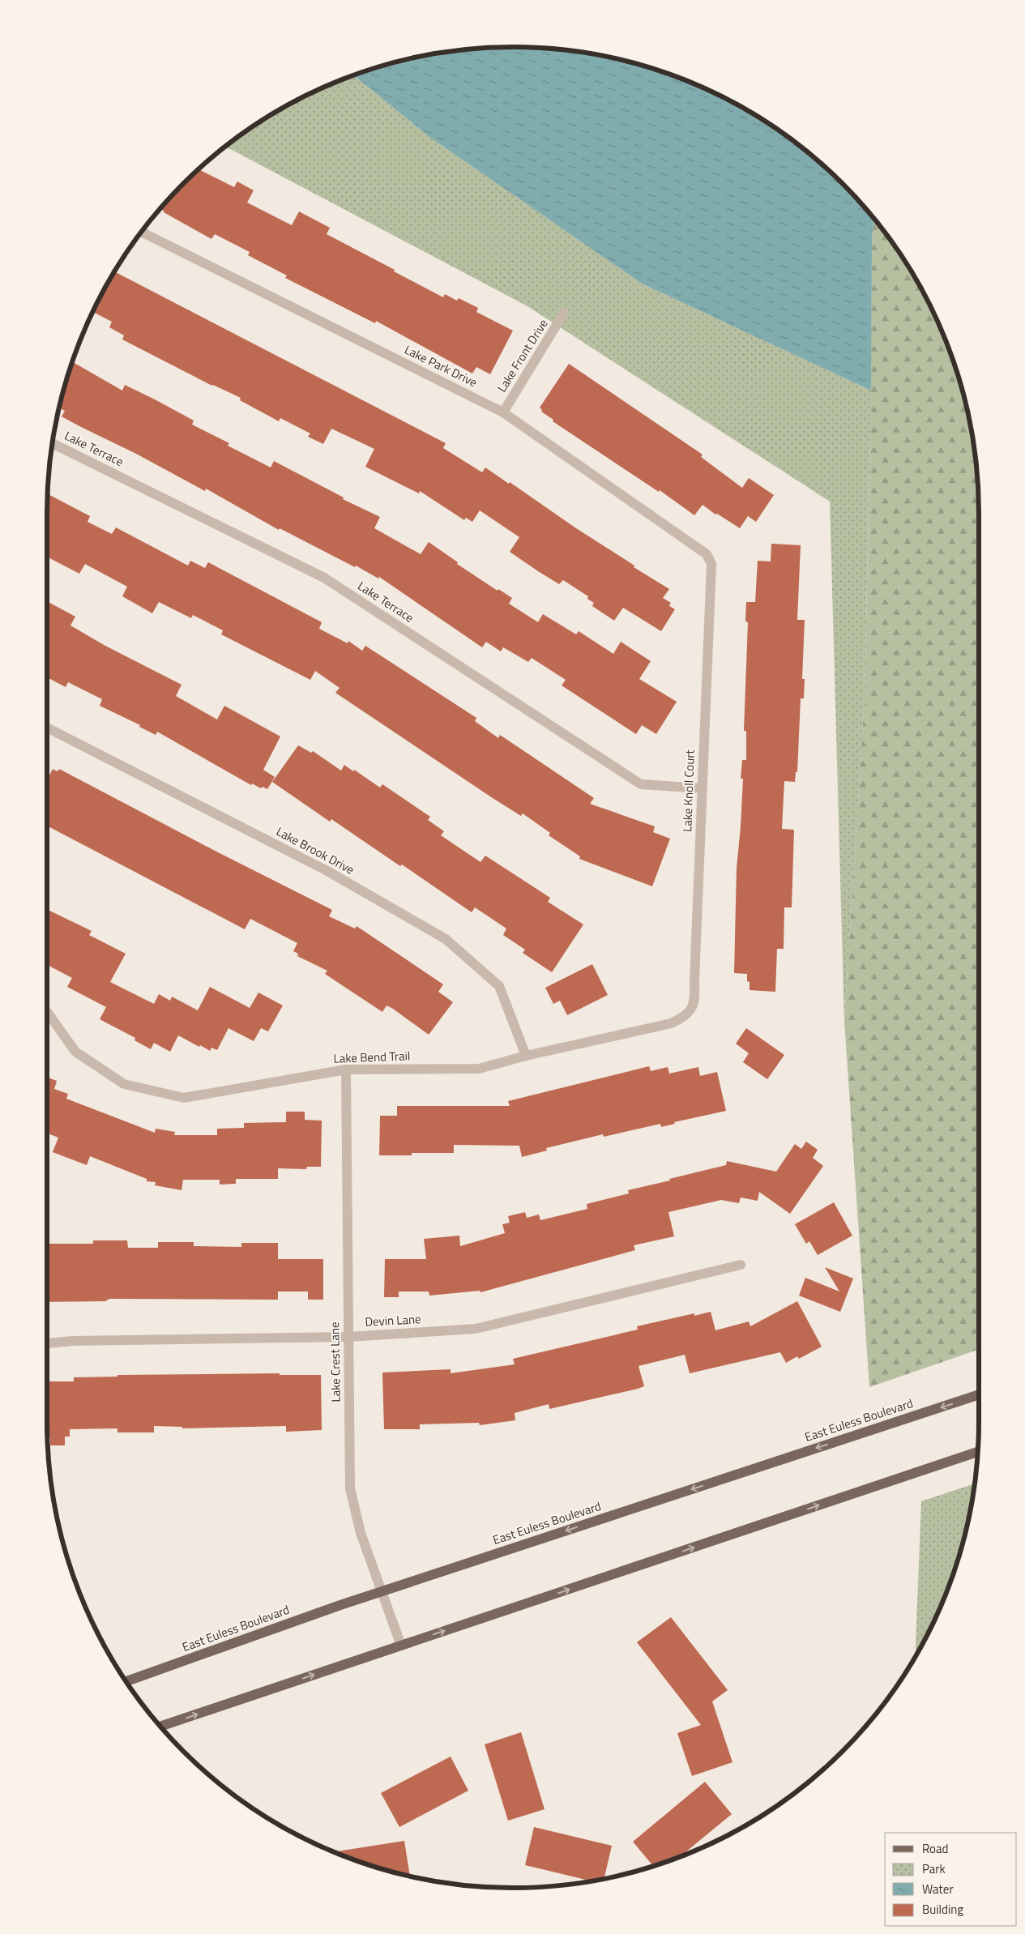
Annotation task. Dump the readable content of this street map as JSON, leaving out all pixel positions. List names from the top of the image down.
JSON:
{
  "streets": {
    "main road": ["East Euless Boulevard"],
    "street": [
      "Lake Front Drive",
      "Lake Park Drive",
      "Lake Terrace",
      "Lake Knoll Court",
      "Lake Brook Drive",
      "Lake Bend Trail",
      "Devin Lane",
      "Lake Crest Lane"
    ]
  },
  "crossings": [
    ["Lake Front Drive", "Lake Park Drive"],
    ["Lake Park Drive", "Lake Knoll Court"],
    ["Lake Terrace", "Lake Knoll Court"],
    ["Lake Knoll Court", "Lake Bend Trail"],
    ["Lake Brook Drive", "Lake Bend Trail"],
    ["Lake Bend Trail", "Lake Crest Lane"],
    ["Devin Lane", "Lake Crest Lane"],
    ["Lake Crest Lane", "East Euless Boulevard"]
  ],
  "legend": [
    "Road",
    "Park",
    "Water",
    "Building"
  ]
}
